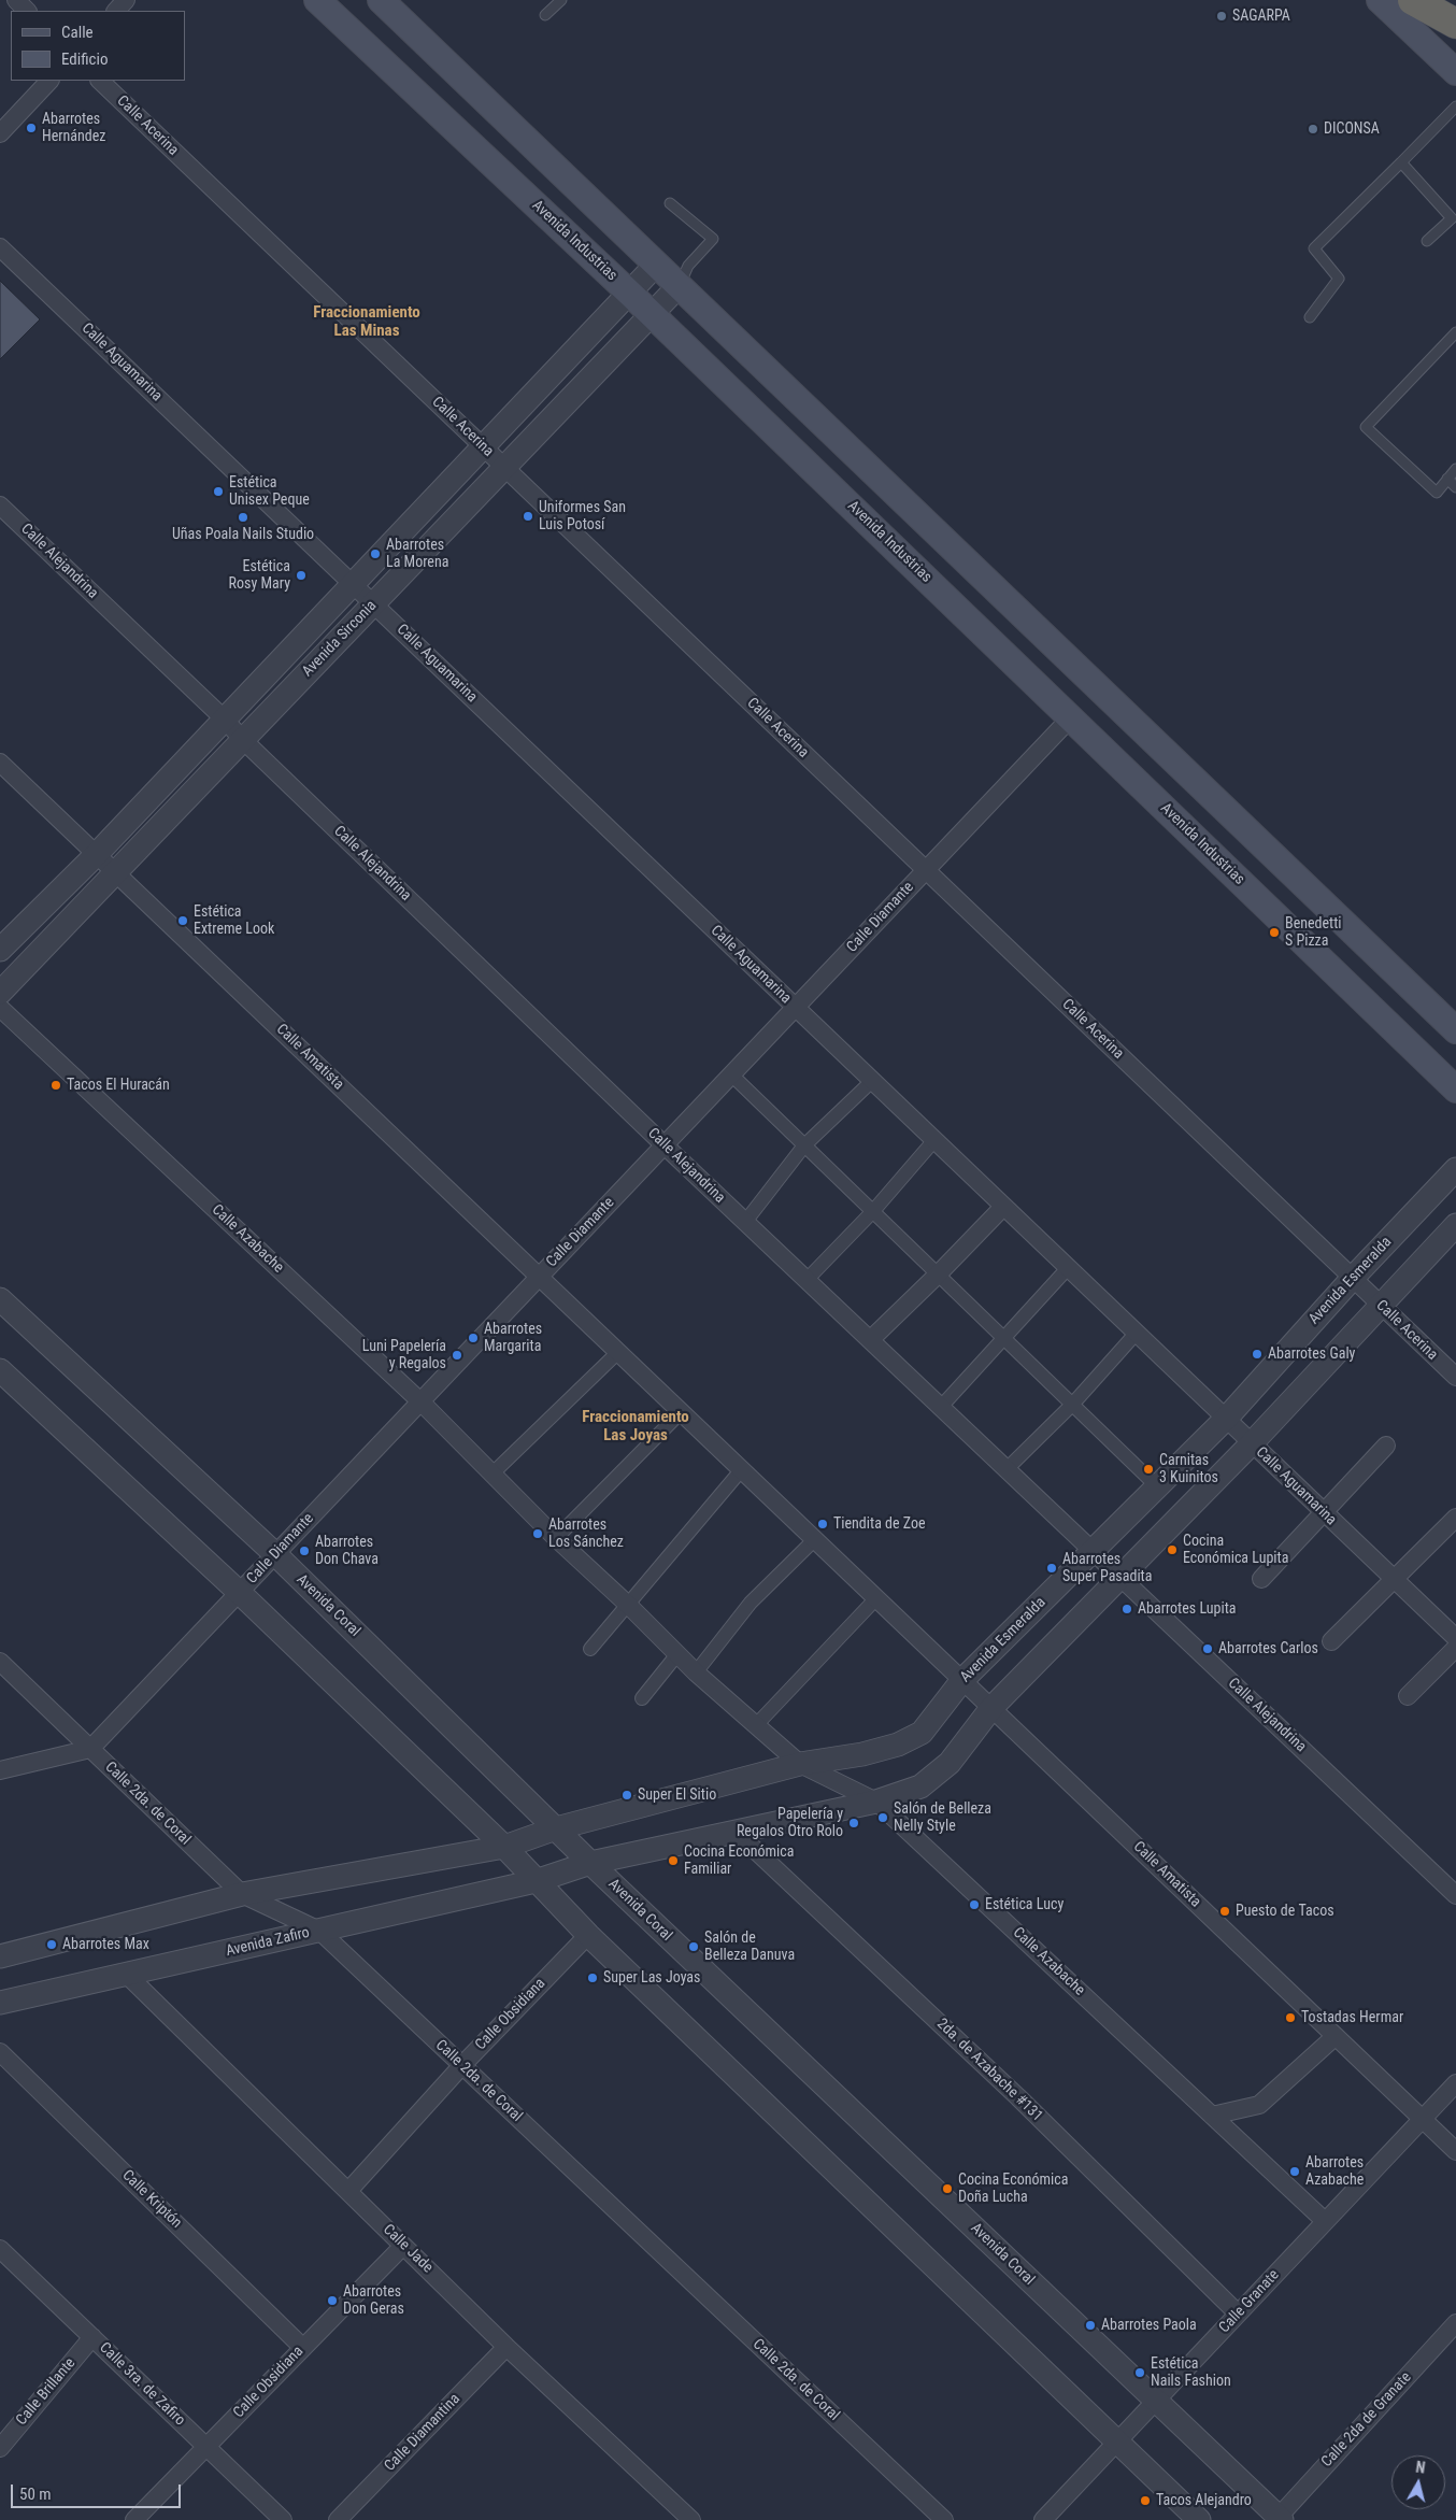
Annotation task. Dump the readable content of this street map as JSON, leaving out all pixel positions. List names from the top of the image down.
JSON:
{
  "streets": {
    "main road": ["Avenida Industrias"],
    "street": [
      "Calle Acerina",
      "Calle Aguamarina",
      "Calle Alejandrina",
      "Avenida Sirconia",
      "Calle Diamante",
      "Calle Amatista",
      "Calle Azabache",
      "Avenida Esmeralda",
      "Avenida Coral",
      "Calle 2da. de Coral",
      "Avenida Zafiro",
      "Calle Obsidiana",
      "2da. de Azabache #131",
      "Calle Kriptón",
      "Calle Jade",
      "Calle Granate",
      "Calle 3ra. de Zafiro",
      "Calle Brillante",
      "Calle 2da de Granate",
      "Calle Diamantina"
    ]
  },
  "crossings": [
    ["Calle Acerina", "Avenida Sirconia"],
    ["Calle Acerina", "Calle Diamante"],
    ["Calle Acerina", "Avenida Esmeralda"],
    ["Avenida Industrias", "Avenida Sirconia"],
    ["Avenida Industrias", "Calle Diamante"],
    ["Calle Aguamarina", "Avenida Sirconia"],
    ["Calle Aguamarina", "Calle Diamante"],
    ["Calle Aguamarina", "Avenida Esmeralda"],
    ["Calle Alejandrina", "Avenida Sirconia"],
    ["Calle Alejandrina", "Calle Diamante"],
    ["Calle Alejandrina", "Avenida Esmeralda"],
    ["Avenida Sirconia", "Calle Amatista"],
    ["Calle Diamante", "Calle Amatista"],
    ["Calle Diamante", "Calle Azabache"],
    ["Calle Diamante", "Avenida Coral"],
    ["Calle Diamante", "Calle 2da. de Coral"],
    ["Calle Amatista", "Avenida Esmeralda"],
    ["Calle Amatista", "Calle Granate"],
    ["Calle Azabache", "Avenida Esmeralda"],
    ["Calle Azabache", "Calle Granate"],
    ["Avenida Esmeralda", "Avenida Coral"],
    ["Avenida Coral", "Calle Granate"],
    ["Avenida Coral", "Calle 2da de Granate"],
    ["Calle 2da. de Coral", "Avenida Zafiro"],
    ["Calle 2da. de Coral", "Calle Obsidiana"],
    ["Avenida Zafiro", "Calle Jade"],
    ["Calle Obsidiana", "Calle Kriptón"],
    ["Calle Obsidiana", "Calle Jade"],
    ["Calle Obsidiana", "Calle 3ra. de Zafiro"],
    ["2da. de Azabache #131", "Calle Granate"],
    ["Calle Jade", "Calle Diamantina"],
    ["Calle 3ra. de Zafiro", "Calle Brillante"]
  ],
  "districts": ["Fraccionamiento Las Minas", "Fraccionamiento Las Joyas"],
  "places": [
    "SAGARPA",
    "Abarrotes Hernández",
    "DICONSA",
    "Estética Unisex Peque",
    "Uniformes San Luis Potosí",
    "Uñas Poala Nails Studio",
    "Abarrotes La Morena",
    "Estética Rosy Mary",
    "Estética Extreme Look",
    "Benedetti S Pizza",
    "Tacos El Huracán",
    "Abarrotes Margarita",
    "Abarrotes Galy",
    "Luni Papelería y Regalos",
    "Carnitas 3 Kuinitos",
    "Tiendita de Zoe",
    "Abarrotes Los Sánchez",
    "Cocina Económica Lupita",
    "Abarrotes Don Chava",
    "Abarrotes Super Pasadita",
    "Abarrotes Lupita",
    "Abarrotes Carlos",
    "Super El Sitio",
    "Salón de Belleza Nelly Style",
    "Papelería y Regalos Otro Rolo",
    "Cocina Económica Familiar",
    "Estética Lucy",
    "Puesto de Tacos",
    "Abarrotes Max",
    "Salón de Belleza Danuva",
    "Super Las Joyas",
    "Tostadas Hermar",
    "Abarrotes Azabache",
    "Cocina Económica Doña Lucha",
    "Abarrotes Don Geras",
    "Abarrotes Paola",
    "Estética Nails Fashion",
    "Tacos Alejandro"
  ],
  "legend": ["Calle", "Edificio"],
  "scale_bar": "50 m",
  "north": "top"
}
